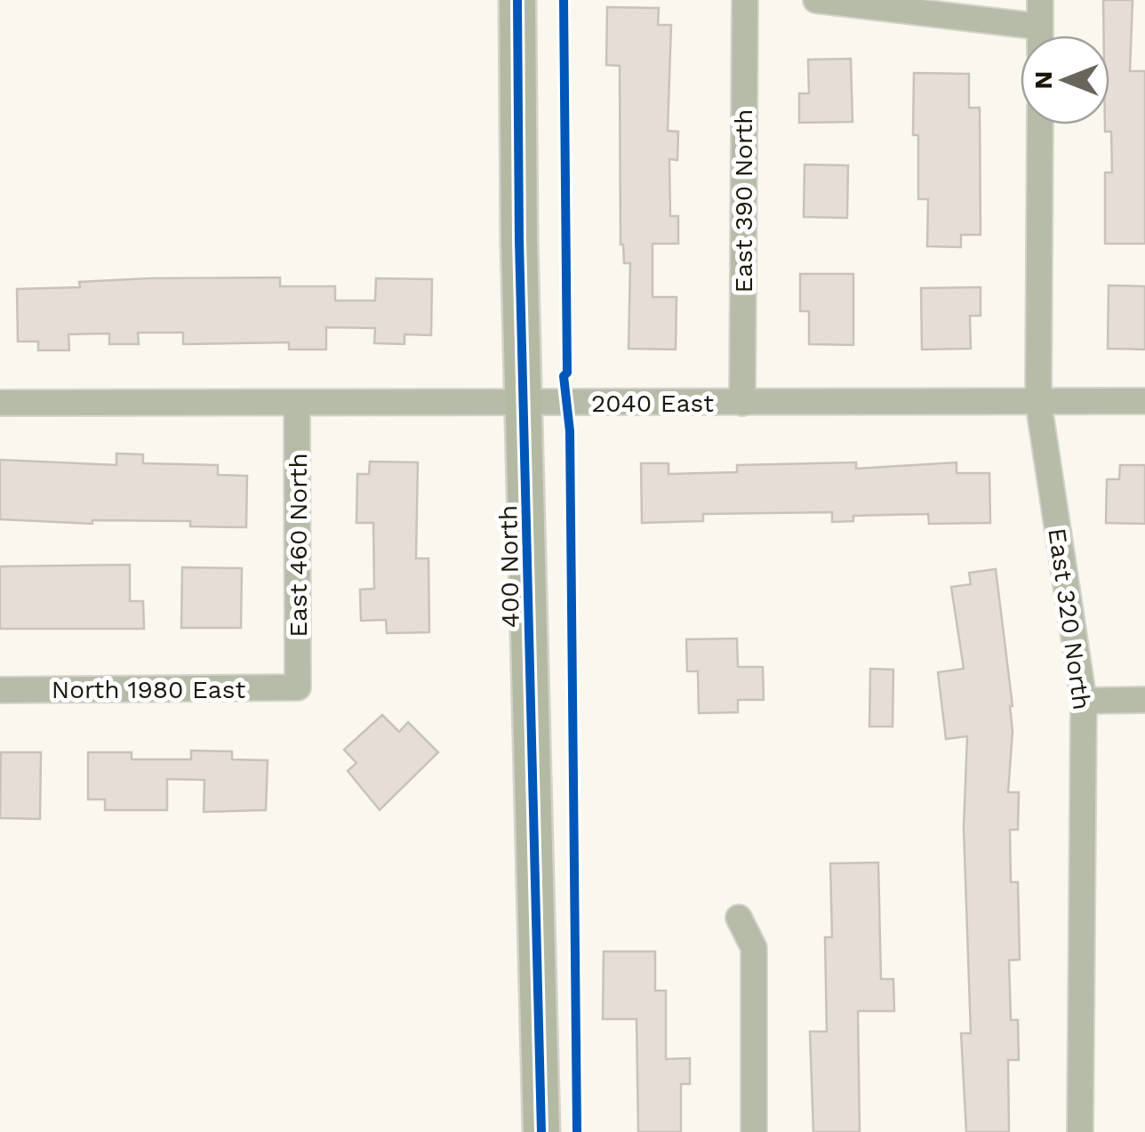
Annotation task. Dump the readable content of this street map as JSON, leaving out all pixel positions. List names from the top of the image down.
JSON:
{
  "streets": {
    "main road": ["400 North"],
    "street": [
      "East 390 North",
      "2040 East",
      "East 460 North",
      "East 320 North",
      "North 1980 East"
    ]
  },
  "crossings": [
    ["East 390 North", "2040 East"],
    ["2040 East", "East 460 North"],
    ["2040 East", "400 North"],
    ["2040 East", "East 320 North"],
    ["East 460 North", "North 1980 East"]
  ],
  "north": "left"
}
